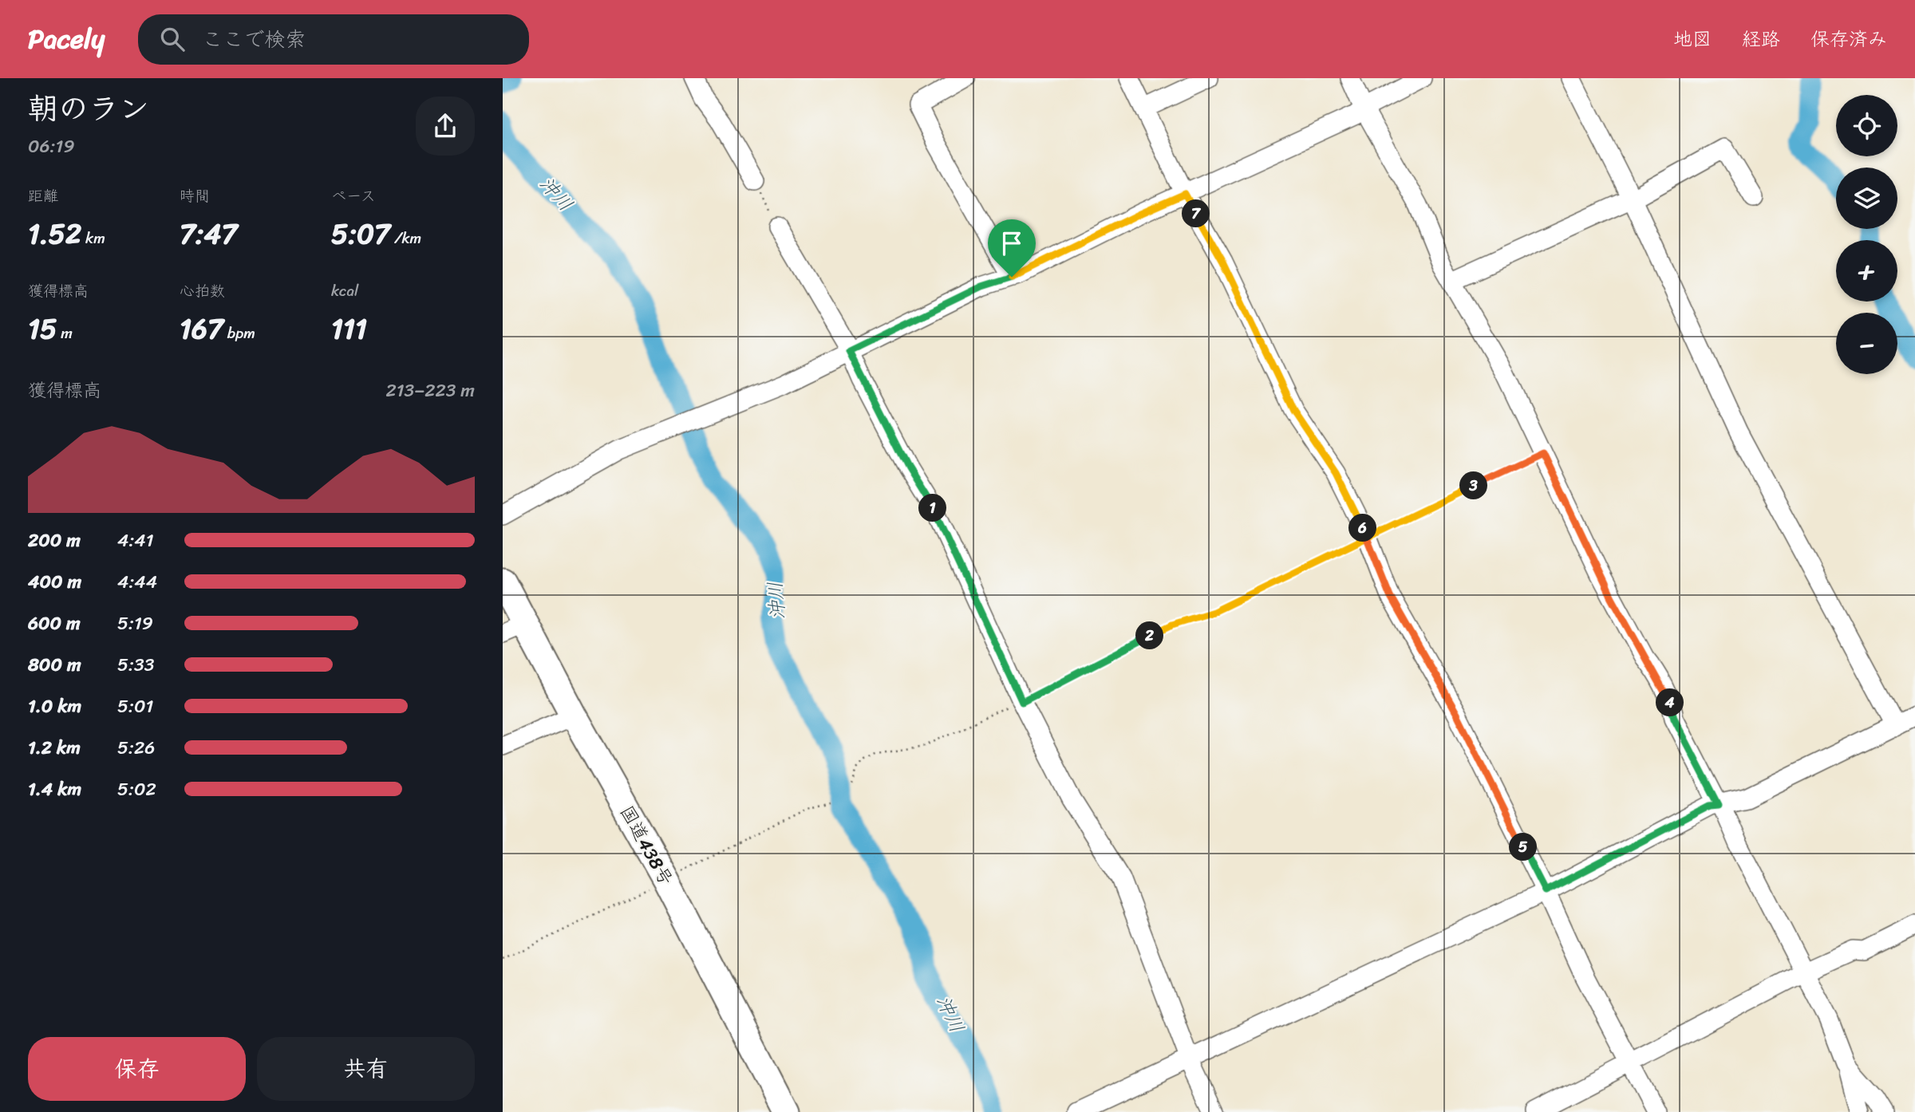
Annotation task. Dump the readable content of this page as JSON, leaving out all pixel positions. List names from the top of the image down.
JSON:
{
  "streets": {
    "highway": ["国道438号"]
  },
  "water": ["沖川"],
  "page": {
    "header": "Pacely",
    "search": "ここで検索",
    "nav": ["地図", "経路", "保存済み"],
    "heading": ["朝のラン", "06:19"],
    "map_buttons": ["+", "−"],
    "stats": [
      ["距離", "1.52 km"],
      ["時間", "7:47"],
      ["ペース", "5:07 /km"],
      ["獲得標高", "15 m"],
      ["心拍数", "167 bpm"],
      ["kcal", "111"]
    ],
    "pins": [
      "7",
      "3",
      "1",
      "6",
      "2",
      "4",
      "5"
    ],
    "chart": ["獲得標高", "213–223 m"],
    "list": [
      {
        "name": "200 m",
        "note": "4:41"
      },
      {
        "name": "400 m",
        "note": "4:44"
      },
      {
        "name": "600 m",
        "note": "5:19"
      },
      {
        "name": "800 m",
        "note": "5:33"
      },
      {
        "name": "1.0 km",
        "note": "5:01"
      },
      {
        "name": "1.2 km",
        "note": "5:26"
      },
      {
        "name": "1.4 km",
        "note": "5:02"
      }
    ],
    "buttons": ["保存", "共有"]
  }
}
